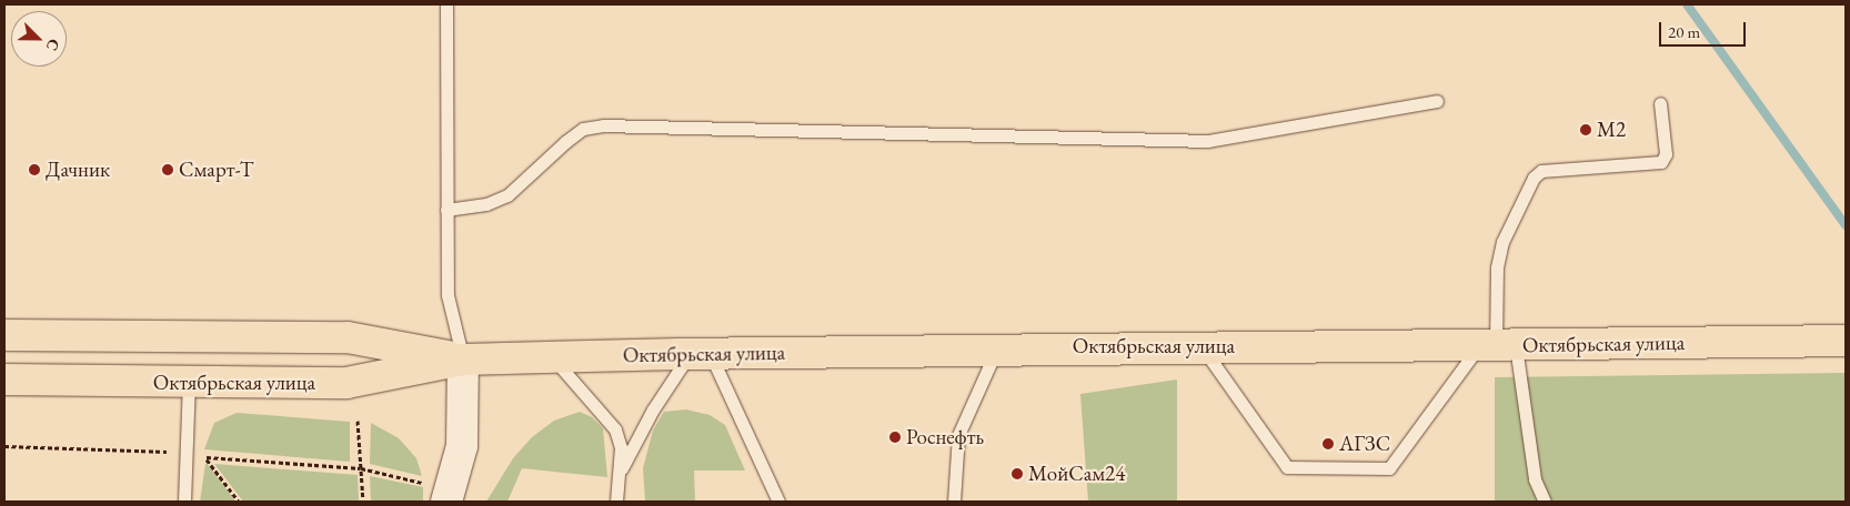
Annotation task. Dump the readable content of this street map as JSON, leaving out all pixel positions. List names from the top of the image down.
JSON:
{
  "streets": {
    "main road": ["Октябрьская улица"]
  },
  "places": [
    "М2",
    "Дачник",
    "Смарт-Т",
    "Роснефть",
    "АГЗС",
    "МойСам24"
  ],
  "scale_bar": "20 m",
  "north": "bottom right"
}
